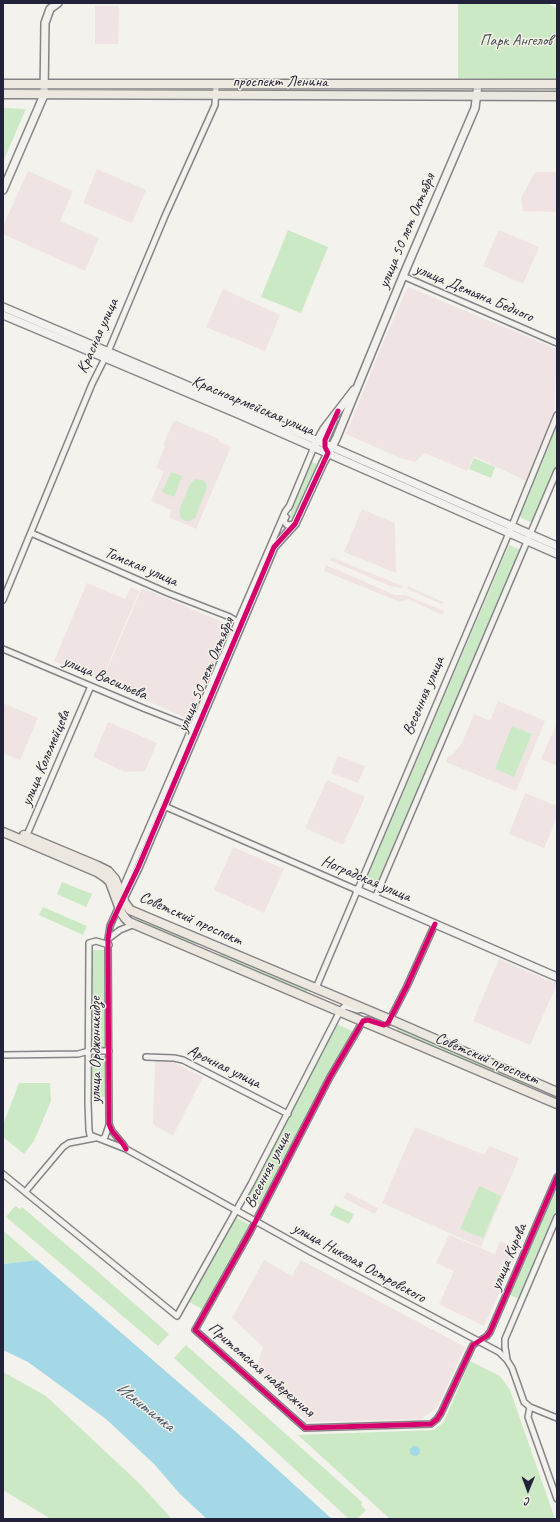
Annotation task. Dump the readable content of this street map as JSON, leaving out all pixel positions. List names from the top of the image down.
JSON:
{
  "streets": {
    "main road": ["проспект Ленина", "Советский проспект"],
    "street": [
      "улица 50 лет Октября",
      "улица Демьяна Бедного",
      "Красная улица",
      "Красноармейская улица",
      "Томская улица",
      "улица Васильева",
      "Весенняя улица",
      "улица Коломейцева",
      "Ноградская улица",
      "улица Орджоникидзе",
      "Арочная улица",
      "улица Кирова",
      "улица Николая Островского",
      "Притомская набережная"
    ]
  },
  "crossings": [
    ["проспект Ленина", "улица 50 лет Октября"],
    ["проспект Ленина", "Красная улица"],
    ["улица 50 лет Октября", "улица Демьяна Бедного"],
    ["улица 50 лет Октября", "Красноармейская улица"],
    ["улица 50 лет Октября", "Томская улица"],
    ["улица 50 лет Октября", "улица Васильева"],
    ["улица 50 лет Октября", "Ноградская улица"],
    ["улица 50 лет Октября", "Советский проспект"],
    ["улица 50 лет Октября", "улица Орджоникидзе"],
    ["Красная улица", "Красноармейская улица"],
    ["Красная улица", "Томская улица"],
    ["Красноармейская улица", "Весенняя улица"],
    ["улица Васильева", "улица Коломейцева"],
    ["Весенняя улица", "Ноградская улица"],
    ["Весенняя улица", "Советский проспект"],
    ["Весенняя улица", "Арочная улица"],
    ["Весенняя улица", "улица Николая Островского"],
    ["Весенняя улица", "Притомская набережная"],
    ["улица Коломейцева", "Советский проспект"],
    ["Советский проспект", "улица Орджоникидзе"],
    ["улица Орджоникидзе", "улица Николая Островского"],
    ["улица Кирова", "улица Николая Островского"],
    ["улица Кирова", "Притомская набережная"],
    ["улица Николая Островского", "Притомская набережная"]
  ],
  "water": ["Искитимка"],
  "parks": ["Парк Ангелов"],
  "north": "bottom"
}
